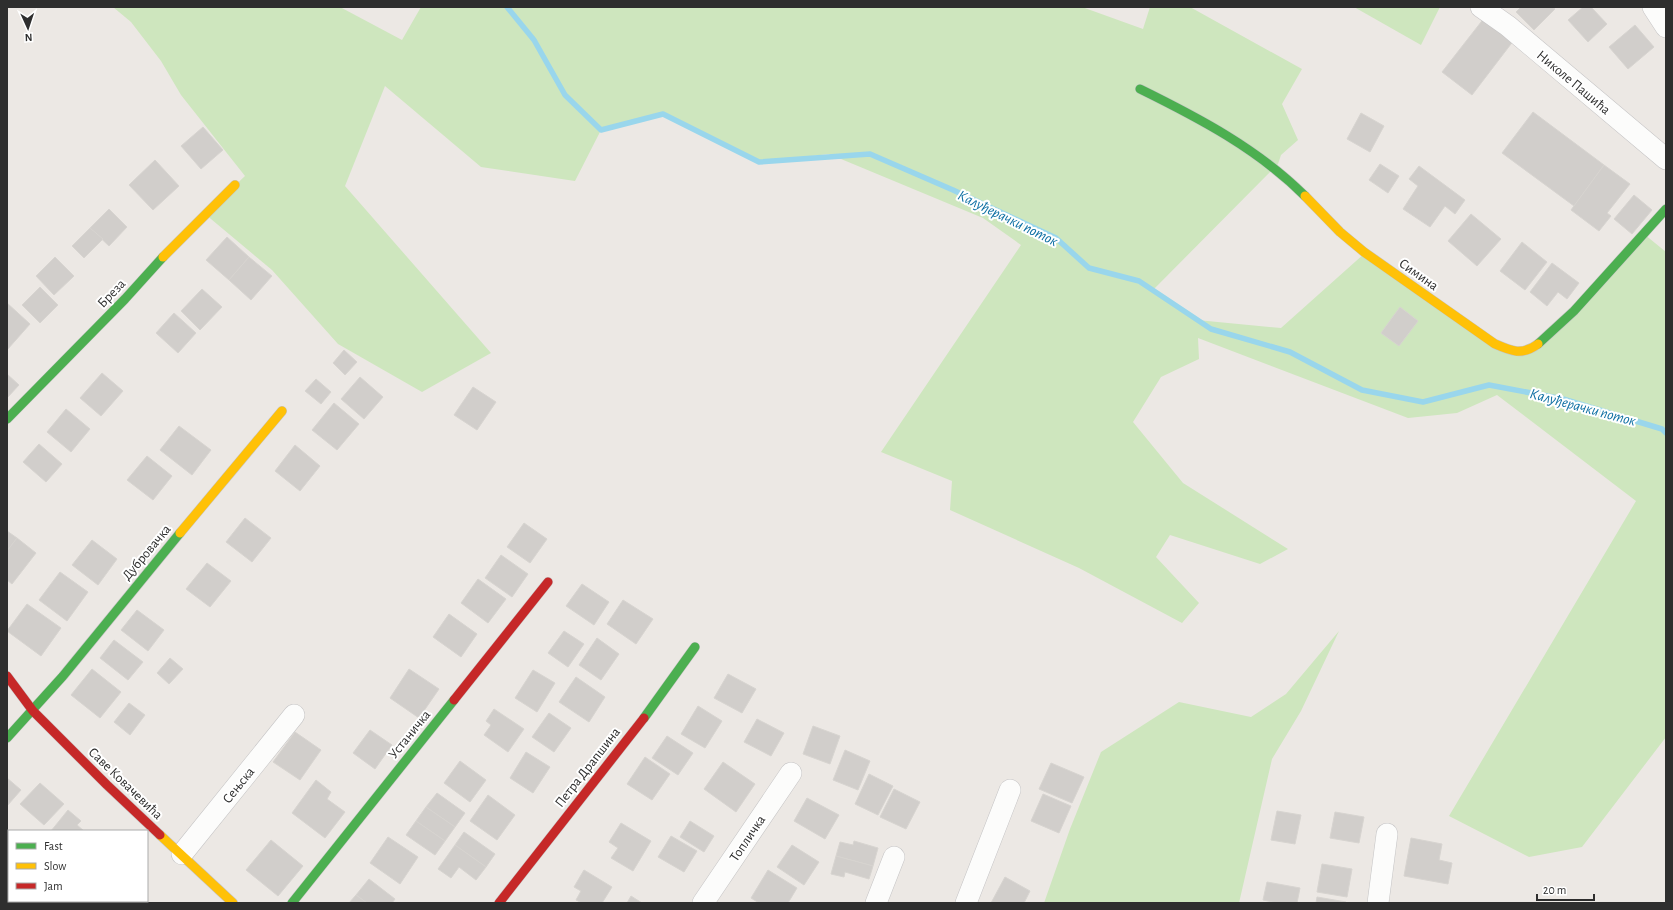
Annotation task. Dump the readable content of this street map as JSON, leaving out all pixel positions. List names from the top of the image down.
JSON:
{
  "streets": {
    "street": [
      "Николе Пашића",
      "Симина",
      "Бреза",
      "Дубровачка",
      "Устаничка",
      "Петра Драпшина",
      "Саве Ковачевића",
      "Сењска",
      "Топличка"
    ]
  },
  "crossings": [
    ["Дубровачка", "Саве Ковачевића"],
    ["Саве Ковачевића", "Сењска"]
  ],
  "water": ["Калуђерачки поток"],
  "legend": ["Fast", "Slow", "Jam"],
  "scale_bar": "20 m",
  "north": "bottom"
}
